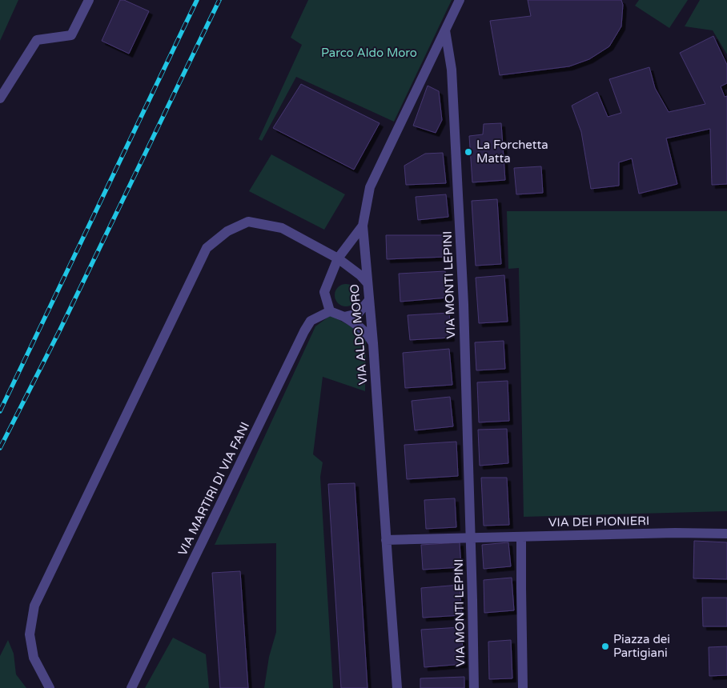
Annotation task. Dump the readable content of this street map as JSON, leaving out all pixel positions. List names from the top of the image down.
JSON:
{
  "streets": {
    "street": [
      "VIA MONTI LEPINI",
      "VIA ALDO MORO",
      "VIA MARTIRI DI VIA FANI",
      "VIA DEI PIONIERI"
    ]
  },
  "crossings": [
    ["VIA MONTI LEPINI", "VIA ALDO MORO"],
    ["VIA MONTI LEPINI", "VIA DEI PIONIERI"],
    ["VIA ALDO MORO", "VIA MARTIRI DI VIA FANI"]
  ],
  "parks": ["Parco Aldo Moro"],
  "places": ["La Forchetta Matta", "Piazza dei Partigiani"]
}
